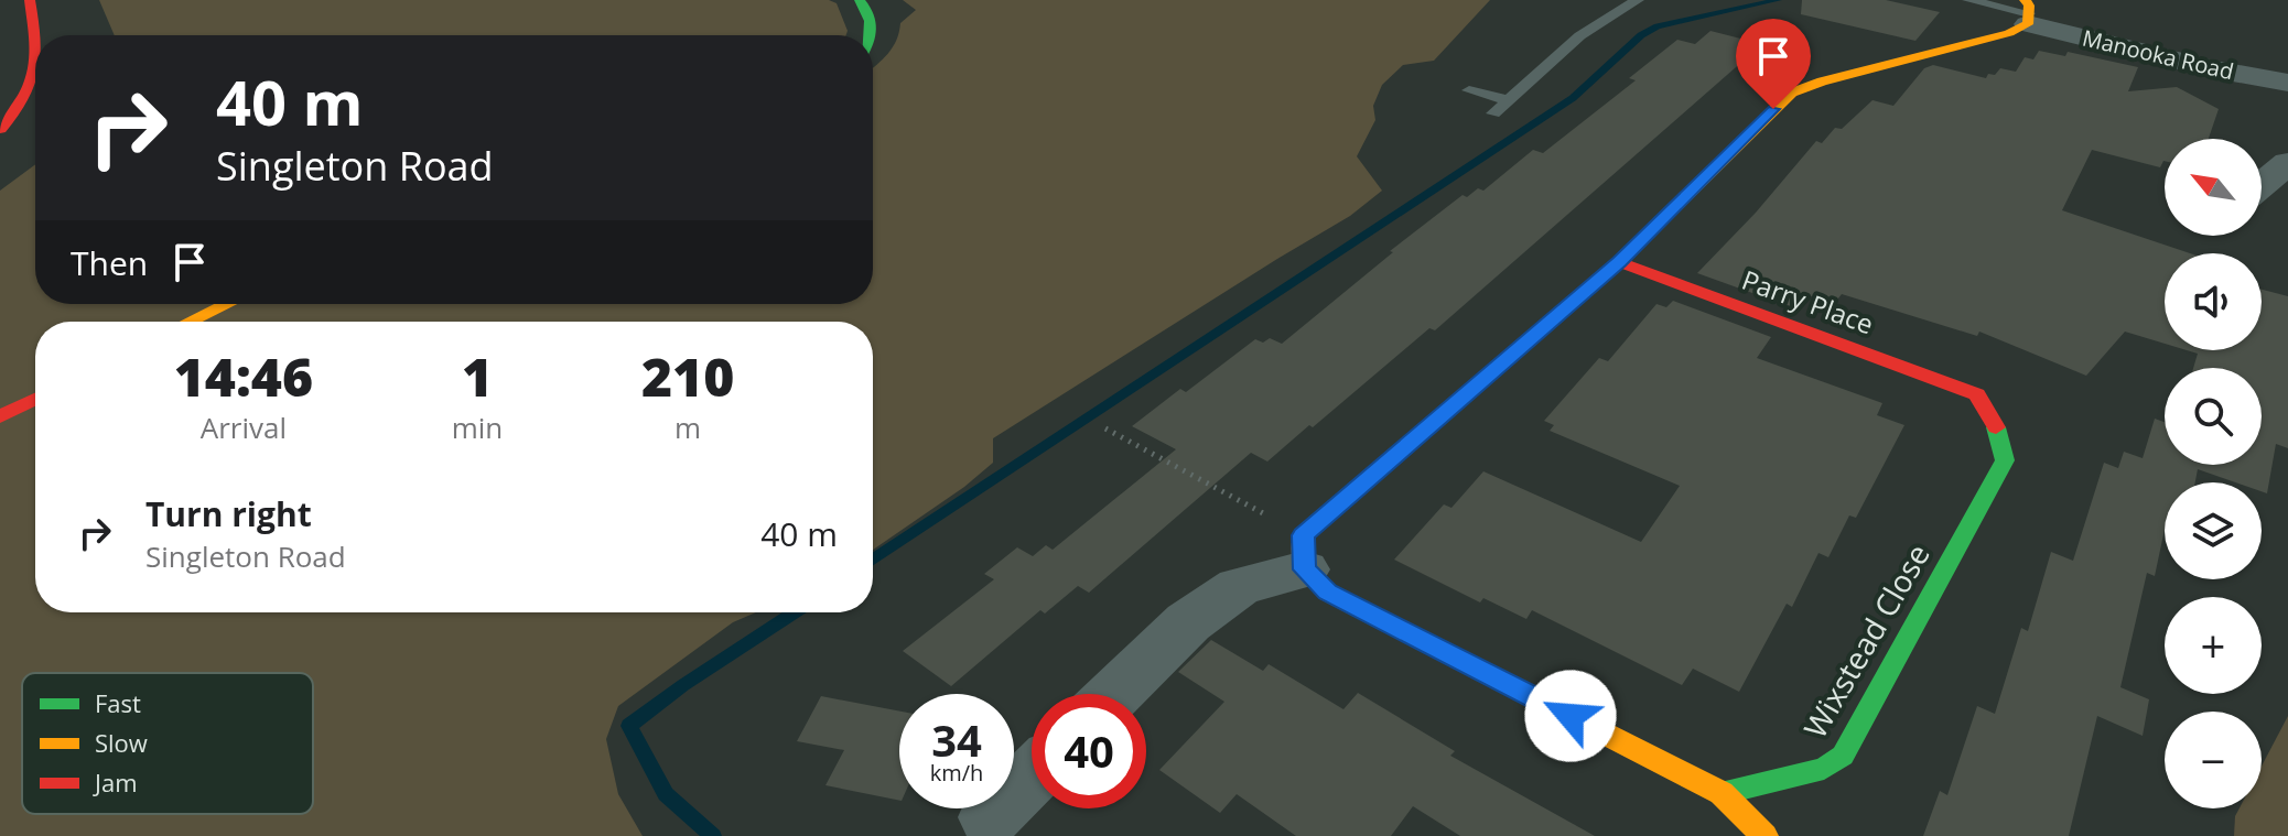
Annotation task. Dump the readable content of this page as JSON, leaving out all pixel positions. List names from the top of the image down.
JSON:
{
  "streets": {
    "main road": ["Parry Place", "Wixstead Close"],
    "street": ["Manooka Road"]
  },
  "crossings": [
    ["Parry Place", "Wixstead Close"]
  ],
  "legend": ["Fast", "Slow", "Jam"],
  "north": "top left",
  "page": {
    "turn": ["40 m", "Singleton Road"],
    "map_buttons": ["+", "−"],
    "then": "Then",
    "eta": [
      "14:46",
      "Arrival",
      "1",
      "min",
      "210",
      "m"
    ],
    "list": [
      {
        "name": "Turn right",
        "note": "Singleton Road",
        "value": "40 m"
      }
    ],
    "speed": "34 km/h",
    "limit": "40"
  }
}
